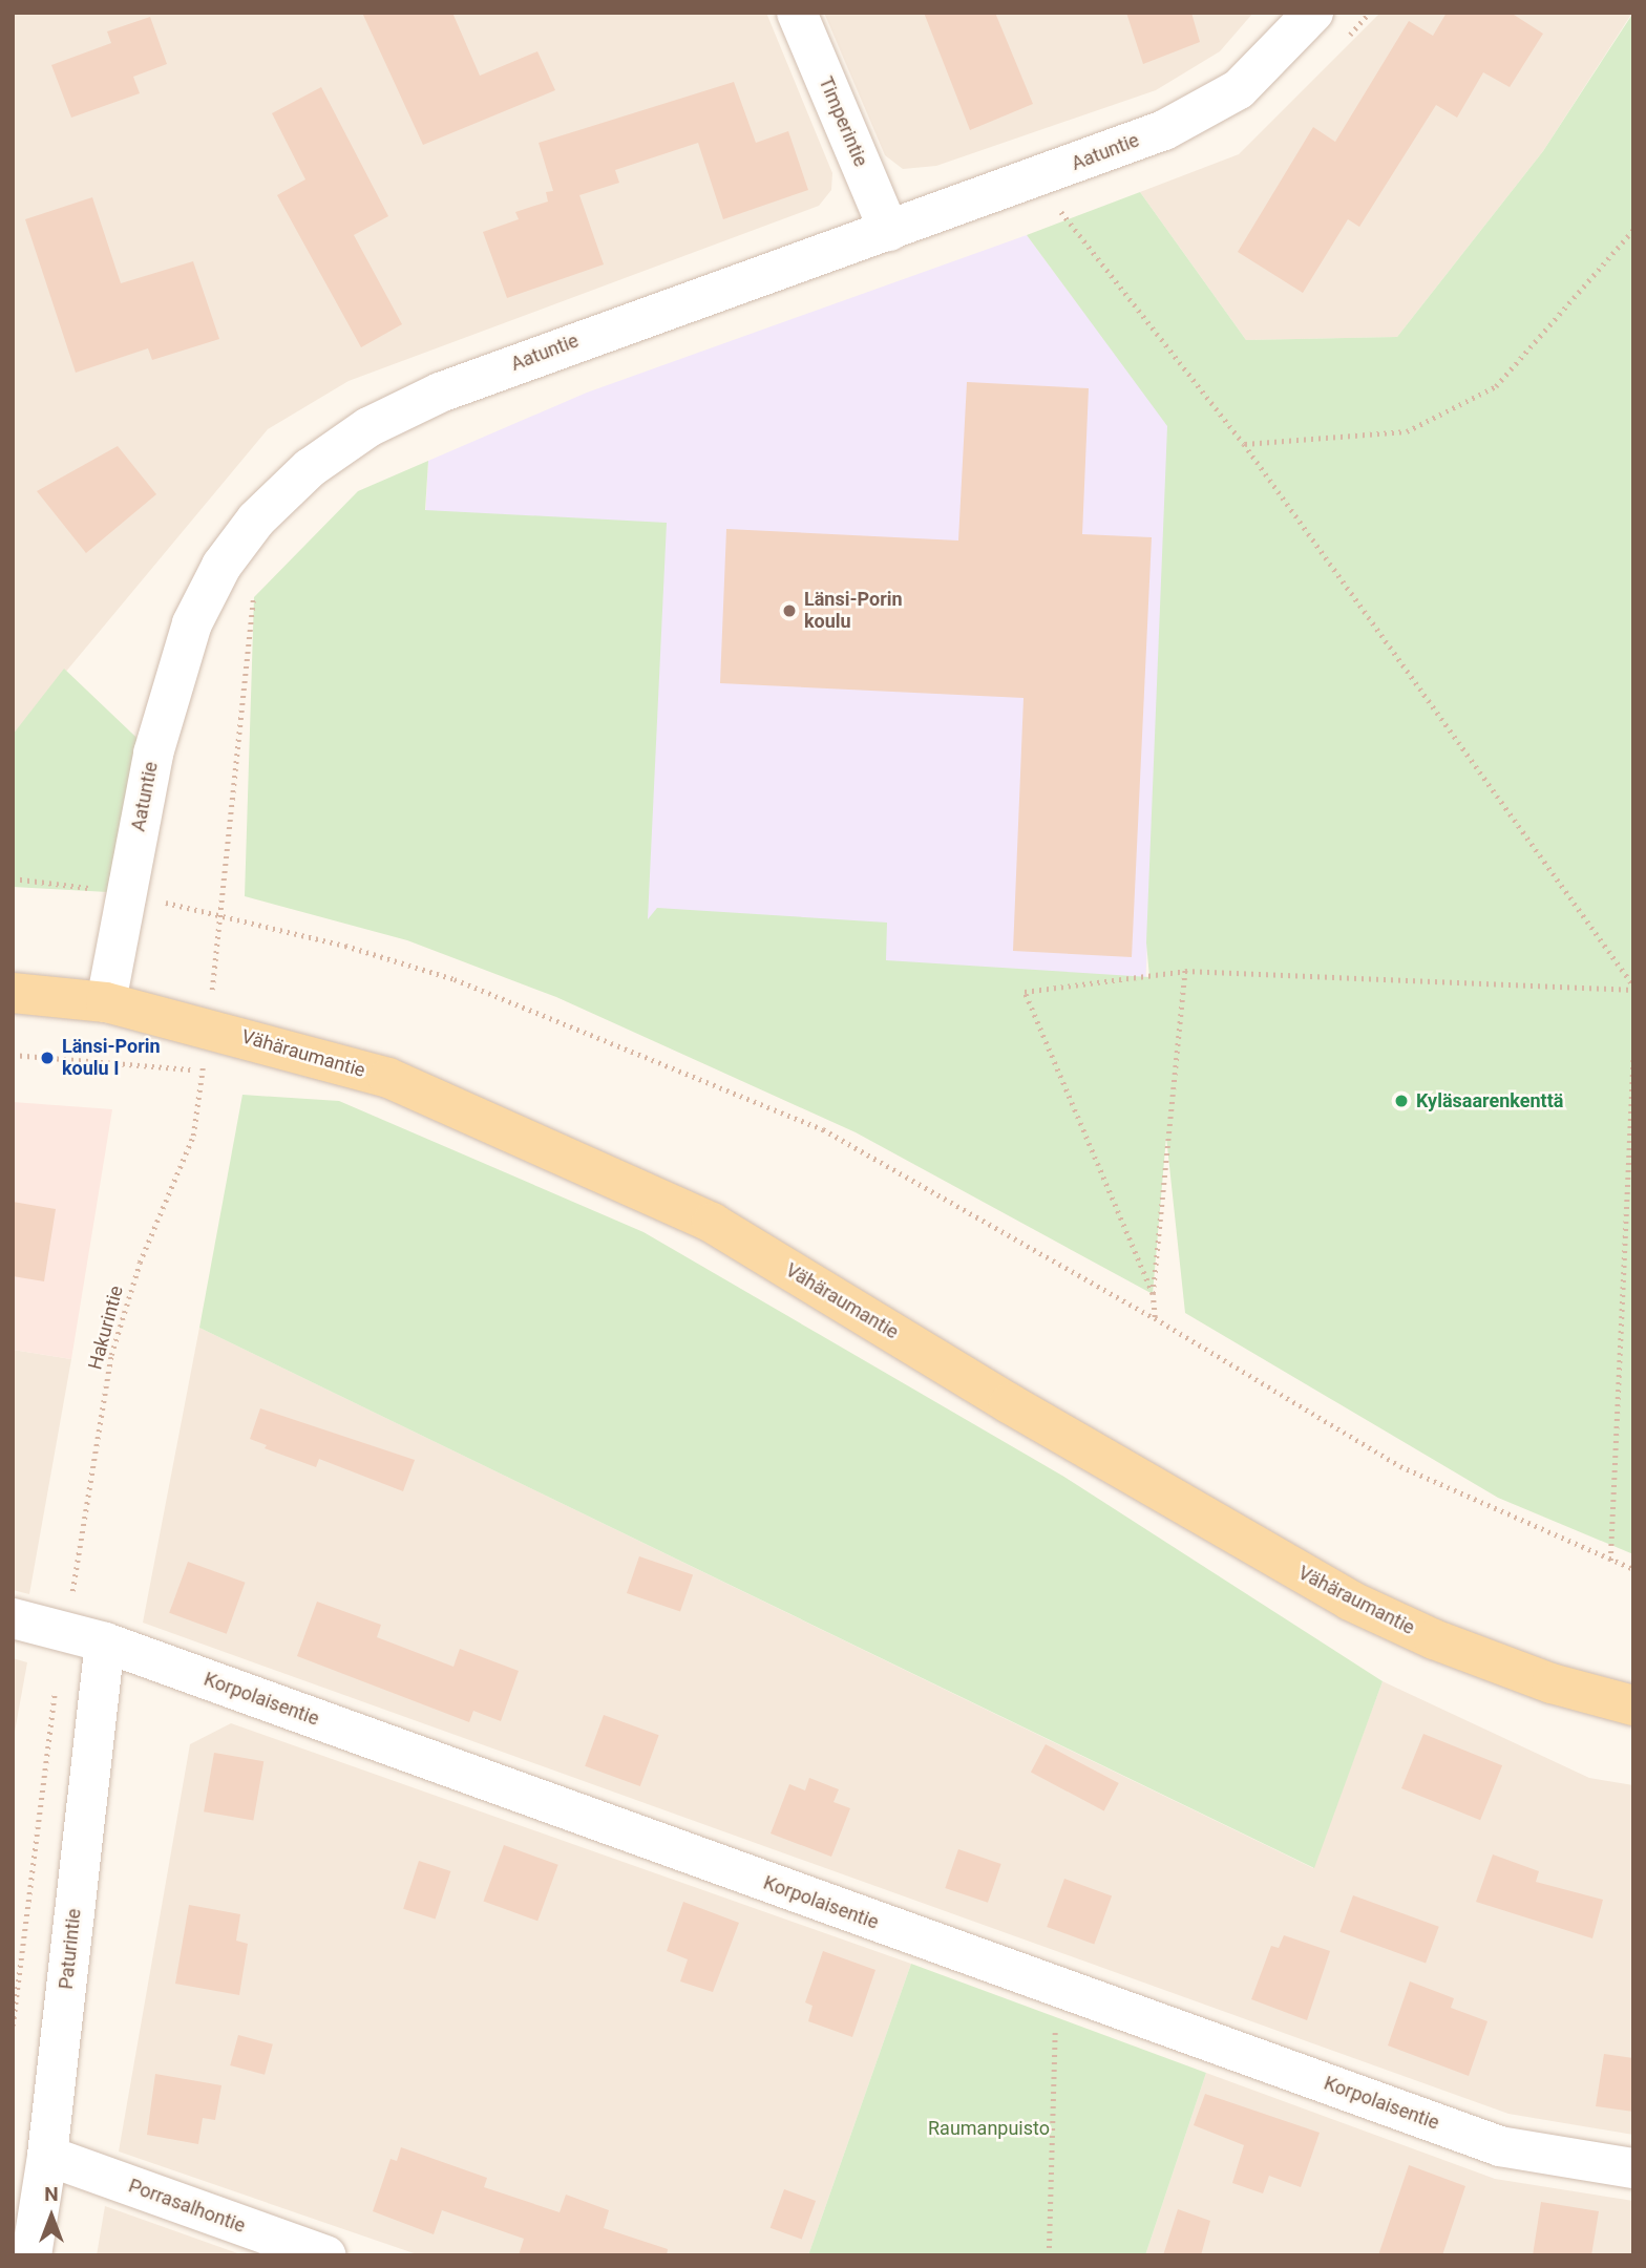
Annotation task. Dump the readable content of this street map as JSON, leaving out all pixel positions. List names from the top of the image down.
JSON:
{
  "streets": {
    "main road": ["Vähäraumantie"],
    "street": [
      "Timperintie",
      "Aatuntie",
      "Korpolaisentie",
      "Paturintie",
      "Porrasalhontie"
    ],
    "path": ["Hakurintie"]
  },
  "crossings": [
    ["Timperintie", "Aatuntie"],
    ["Aatuntie", "Vähäraumantie"],
    ["Vähäraumantie", "Hakurintie"],
    ["Hakurintie", "Korpolaisentie"],
    ["Korpolaisentie", "Paturintie"],
    ["Paturintie", "Porrasalhontie"]
  ],
  "parks": ["Raumanpuisto"],
  "places": ["Länsi-Porin koulu", "Länsi-Porin koulu I", "Kyläsaarenkenttä"],
  "north": "top"
}
